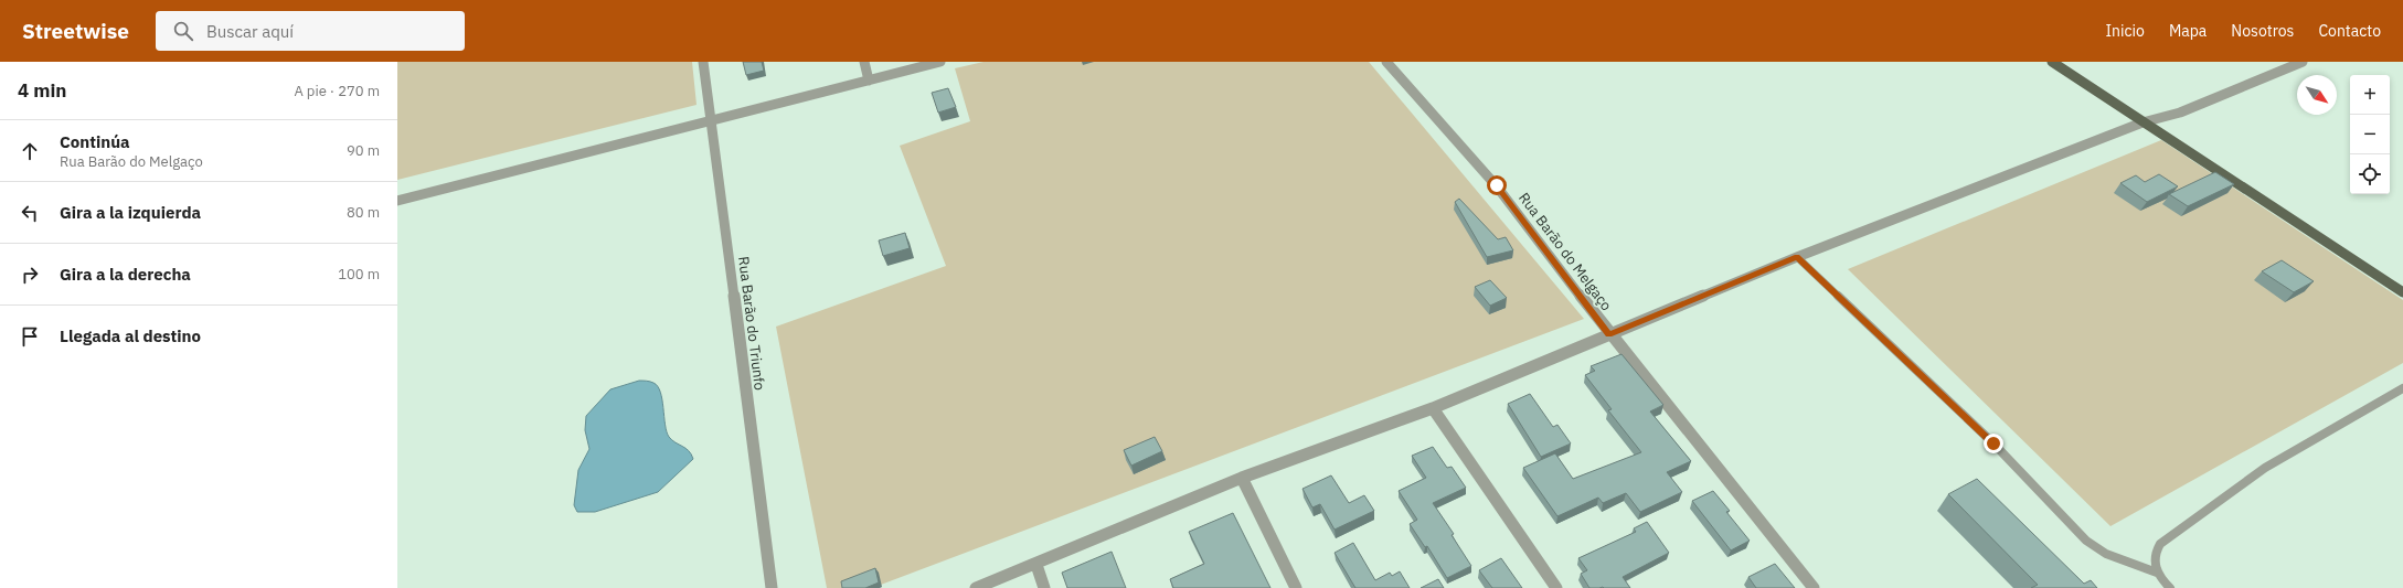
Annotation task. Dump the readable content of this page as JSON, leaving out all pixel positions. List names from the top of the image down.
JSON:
{
  "streets": {
    "street": ["Rua Barão do Melgaço", "Rua Barão do Triunfo"]
  },
  "north": "bottom right",
  "page": {
    "header": "Streetwise",
    "search": "Buscar aquí",
    "nav": [
      "Inicio",
      "Mapa",
      "Nosotros",
      "Contacto"
    ],
    "heading": ["4 min", "A pie · 270 m"],
    "map_buttons": ["+", "−"],
    "list": [
      ["Continúa", "Rua Barão do Melgaço", "90 m"],
      ["Gira a la izquierda", "80 m"],
      ["Gira a la derecha", "100 m"],
      "Llegada al destino"
    ]
  }
}
